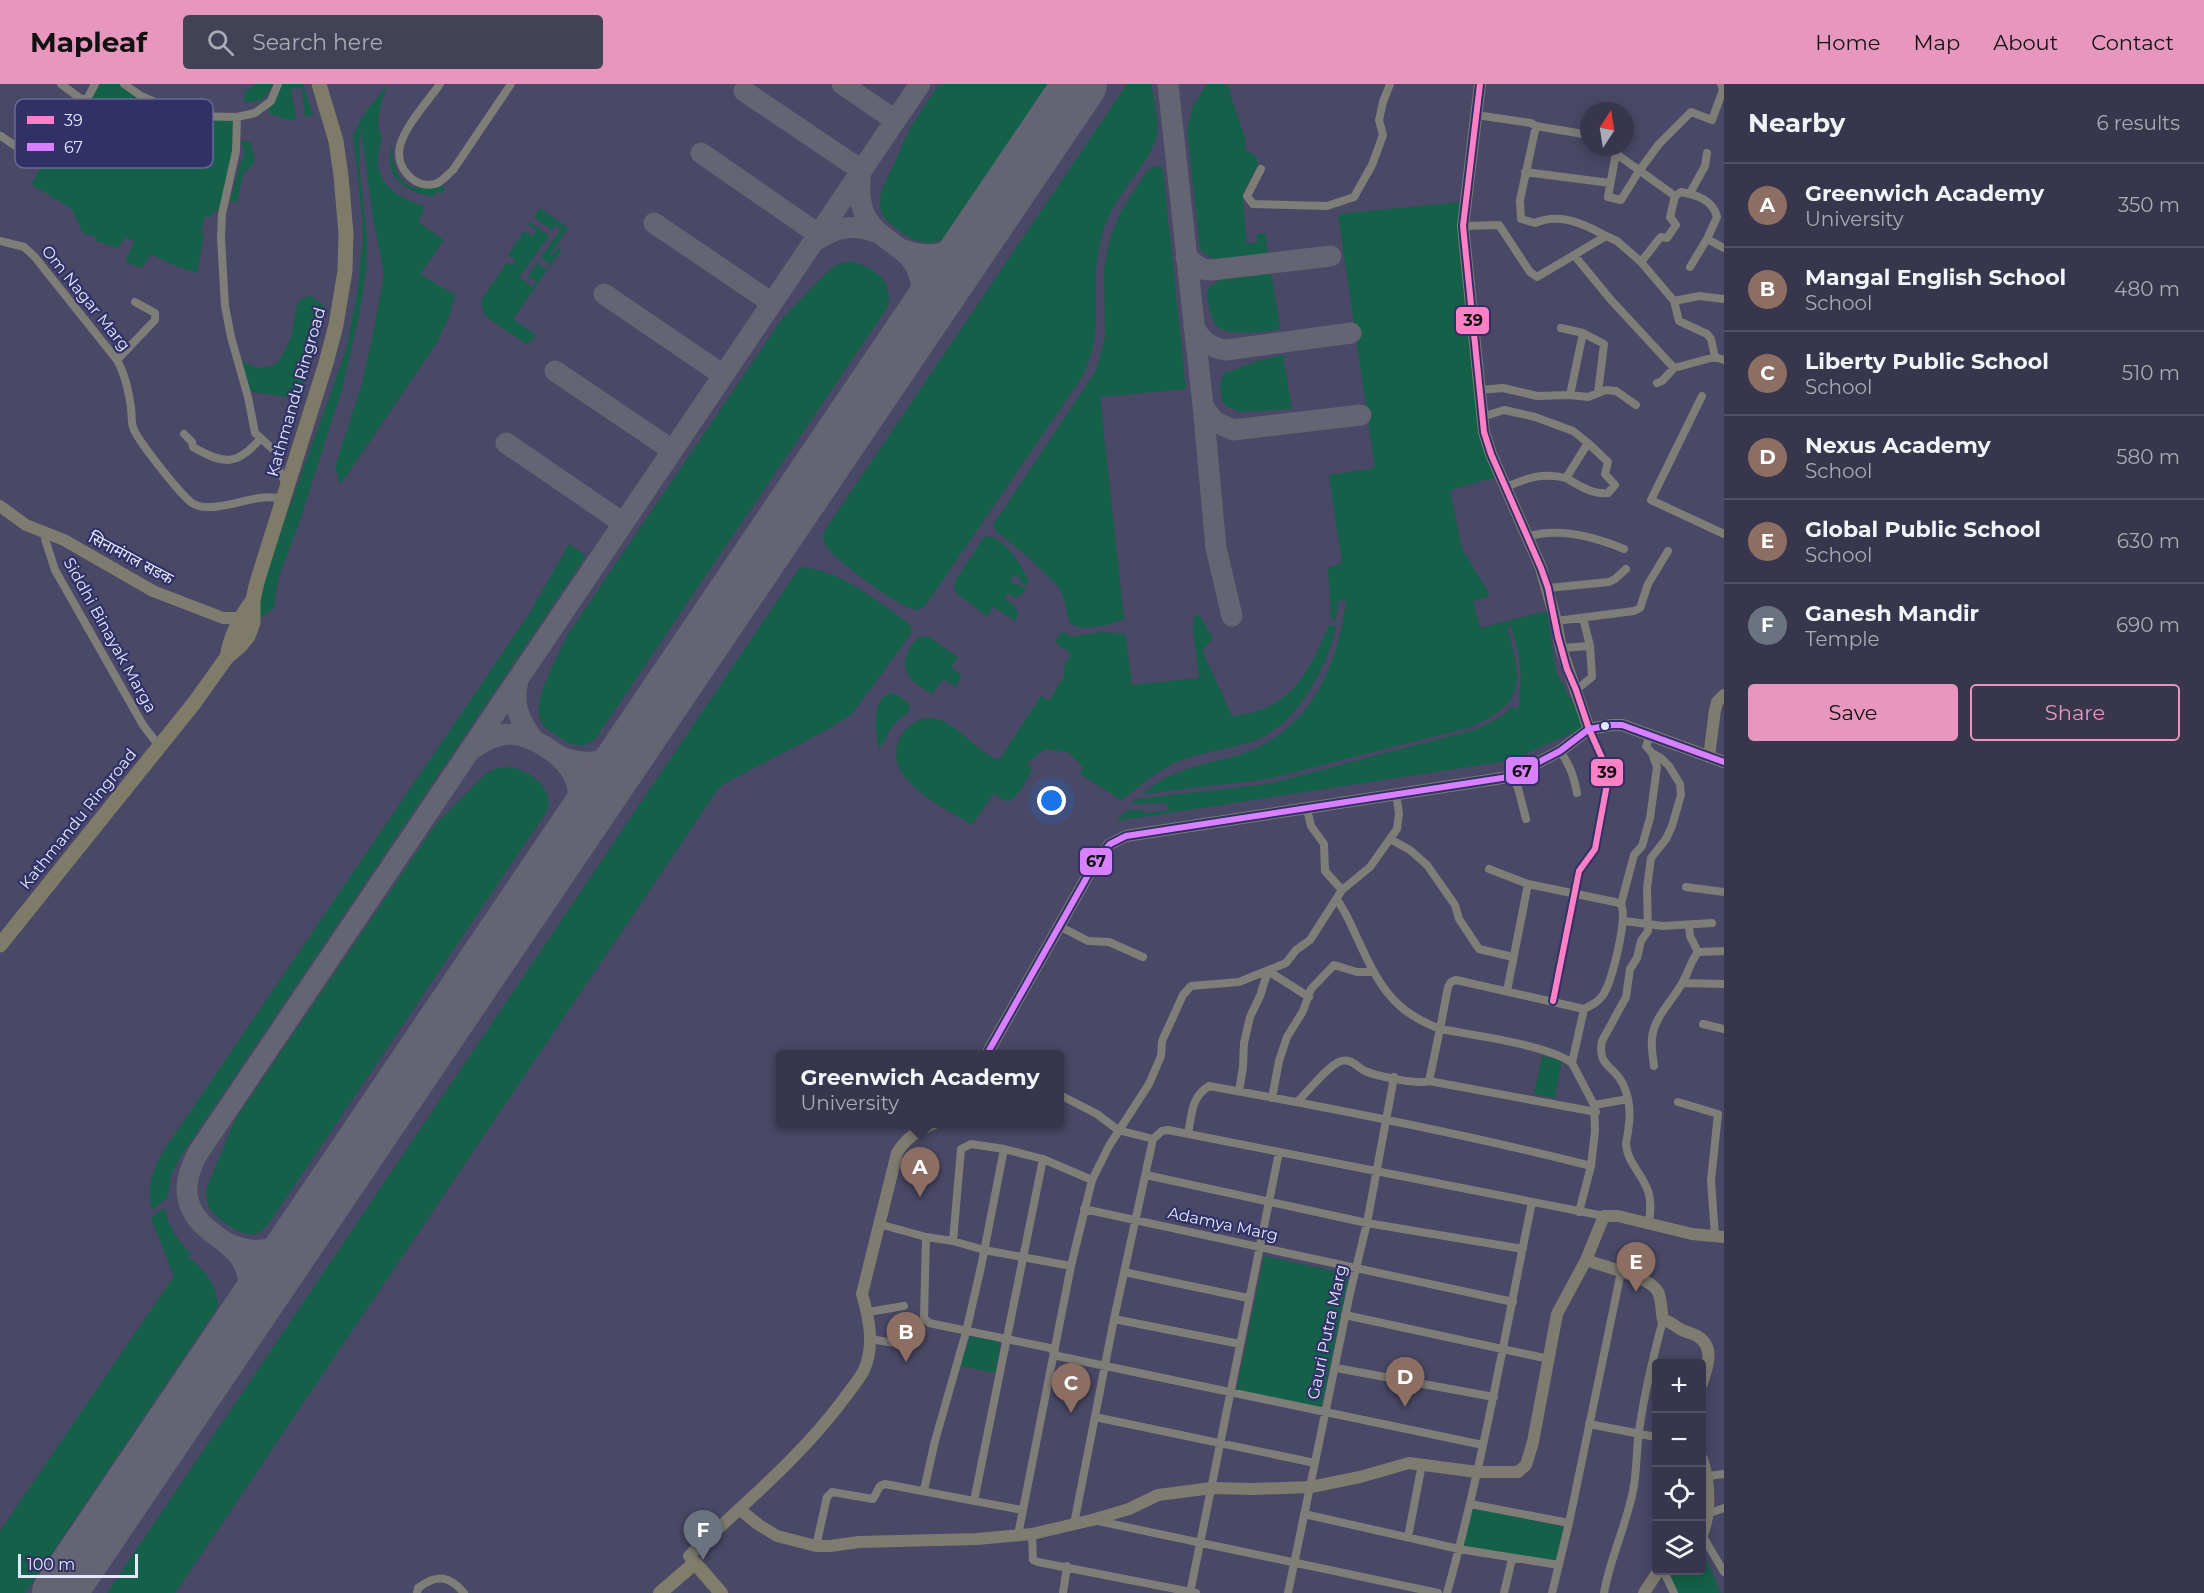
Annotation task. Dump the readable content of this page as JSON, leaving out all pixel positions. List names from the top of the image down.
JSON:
{
  "streets": {
    "highway": ["Kathmandu Ringroad"],
    "main road": ["सिनामंगल सडक"],
    "street": [
      "Om Nagar Marg",
      "Siddhi Binayak Marga",
      "Adamya Marg",
      "Gauri Putra Marg"
    ]
  },
  "crossings": [
    ["Om Nagar Marg", "Kathmandu Ringroad"],
    ["Kathmandu Ringroad", "सिनामंगल सडक"],
    ["Kathmandu Ringroad", "Siddhi Binayak Marga"],
    ["सिनामंगल सडक", "Siddhi Binayak Marga"],
    ["Adamya Marg", "Gauri Putra Marg"]
  ],
  "lines": ["transit line 39", "transit line 67"],
  "legend": ["39", "67"],
  "scale_bar": "100 m",
  "north": "top",
  "page": {
    "header": "Mapleaf",
    "search": "Search here",
    "nav": [
      "Home",
      "Map",
      "About",
      "Contact"
    ],
    "heading": ["Nearby", "6 results"],
    "list": [
      {
        "mark": "A",
        "name": "Greenwich Academy",
        "note": "University",
        "value": "350 m"
      },
      {
        "mark": "B",
        "name": "Mangal English School",
        "note": "School",
        "value": "480 m"
      },
      {
        "mark": "C",
        "name": "Liberty Public School",
        "note": "School",
        "value": "510 m"
      },
      {
        "mark": "D",
        "name": "Nexus Academy",
        "note": "School",
        "value": "580 m"
      },
      {
        "mark": "E",
        "name": "Global Public School",
        "note": "School",
        "value": "630 m"
      },
      {
        "mark": "F",
        "name": "Ganesh Mandir",
        "note": "Temple",
        "value": "690 m"
      }
    ],
    "buttons": ["Save", "Share"],
    "popup": ["Greenwich Academy", "University"],
    "pins": [
      "A",
      "E",
      "B",
      "D",
      "C",
      "F"
    ],
    "map_buttons": ["+", "−"],
    "scale": "100 m"
  }
}
